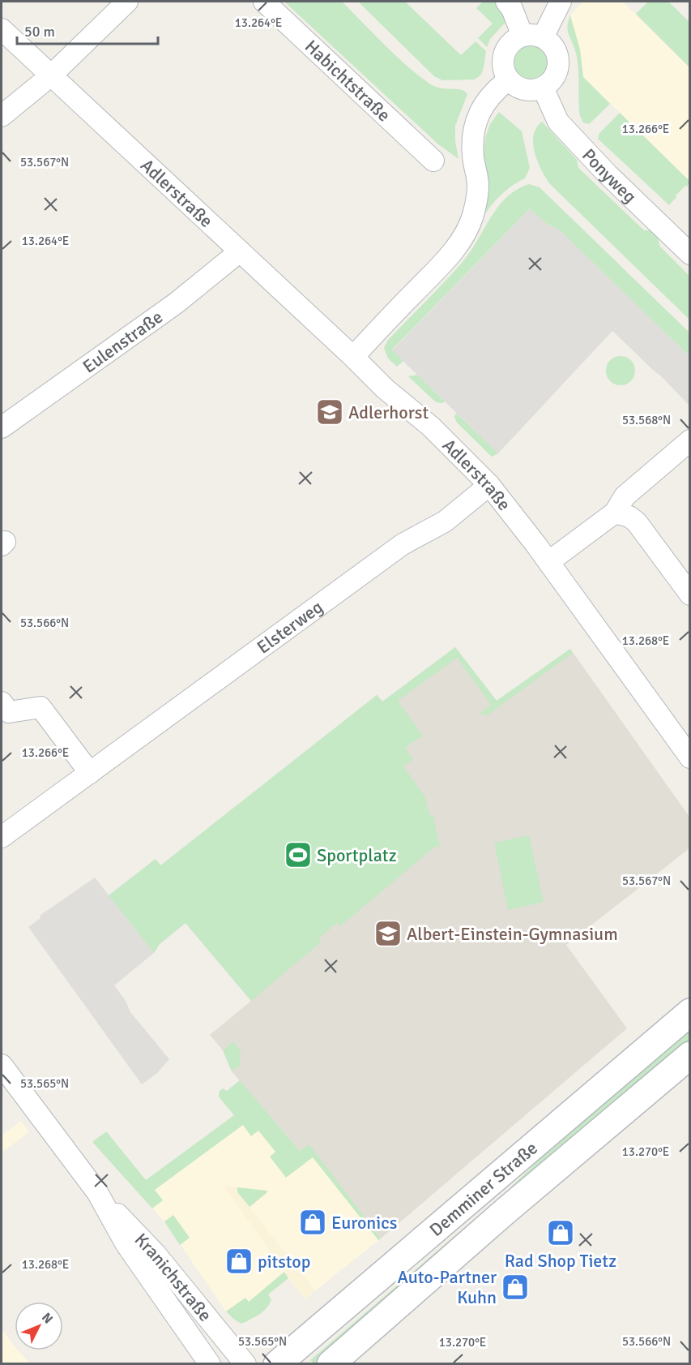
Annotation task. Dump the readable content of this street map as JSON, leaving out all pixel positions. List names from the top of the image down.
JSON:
{
  "streets": {
    "main road": ["Demminer Straße"],
    "street": [
      "Habichtstraße",
      "Ponyweg",
      "Adlerstraße",
      "Eulenstraße",
      "Elsterweg",
      "Kranichstraße"
    ]
  },
  "crossings": [
    ["Adlerstraße", "Eulenstraße"],
    ["Adlerstraße", "Elsterweg"]
  ],
  "places": {
    "school or university": ["Adlerhorst", "Albert-Einstein-Gymnasium"],
    "sports": ["Sportplatz"],
    "shop": [
      "Euronics",
      "Rad Shop Tietz",
      "pitstop",
      "Auto-Partner Kuhn"
    ]
  },
  "scale_bar": "50 m",
  "north": "top right",
  "coordinates": [
    "13.264°E",
    "13.266°E",
    "53.567°N",
    "53.568°N",
    "53.566°N",
    "13.268°E",
    "53.565°N",
    "13.270°E"
  ]
}
